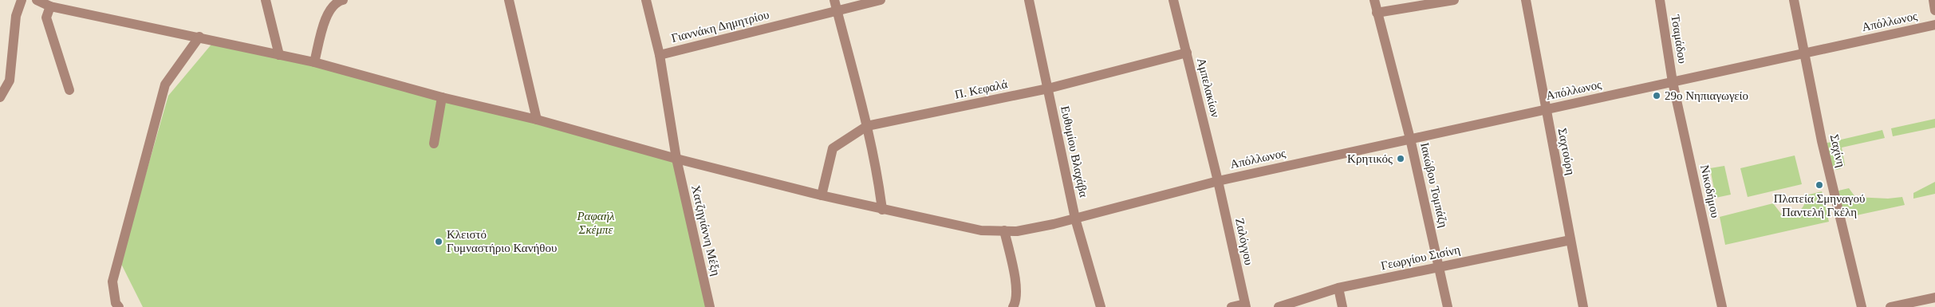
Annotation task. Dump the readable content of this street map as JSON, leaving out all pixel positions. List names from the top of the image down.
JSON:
{
  "streets": {
    "street": [
      "Απόλλωνος",
      "Γιαννάκη Δημητρίου",
      "Τσαμάδου",
      "Αμπελακίων",
      "Π. Κεφαλά",
      "Σαχίνη",
      "Ευθυμίου Βλαχάβα",
      "Σαχτούρη",
      "Ιακώβου Τομπάζη",
      "Νικοδήμου",
      "Χατζηγιάννη Μέξη",
      "Ζαλόγγου",
      "Γεωργίου Σισίνη"
    ]
  },
  "crossings": [
    ["Απόλλωνος", "Τσαμάδου"],
    ["Απόλλωνος", "Αμπελακίων"],
    ["Απόλλωνος", "Π. Κεφαλά"],
    ["Απόλλωνος", "Σαχίνη"],
    ["Απόλλωνος", "Ευθυμίου Βλαχάβα"],
    ["Απόλλωνος", "Σαχτούρη"],
    ["Απόλλωνος", "Ιακώβου Τομπάζη"],
    ["Απόλλωνος", "Νικοδήμου"],
    ["Απόλλωνος", "Χατζηγιάννη Μέξη"],
    ["Απόλλωνος", "Ζαλόγγου"],
    ["Γιαννάκη Δημητρίου", "Χατζηγιάννη Μέξη"],
    ["Τσαμάδου", "Νικοδήμου"],
    ["Αμπελακίων", "Π. Κεφαλά"],
    ["Αμπελακίων", "Ζαλόγγου"],
    ["Π. Κεφαλά", "Ευθυμίου Βλαχάβα"],
    ["Σαχτούρη", "Γεωργίου Σισίνη"],
    ["Ιακώβου Τομπάζη", "Γεωργίου Σισίνη"]
  ],
  "parks": ["Ραφαήλ Σκέμπε"],
  "places": [
    "29ο Νηπιαγωγείο",
    "Κρητικός",
    "Πλατεία Σμηναγού Παντελή Γκέλη",
    "Κλειστό Γυμναστήριο Κανήθου"
  ]
}
